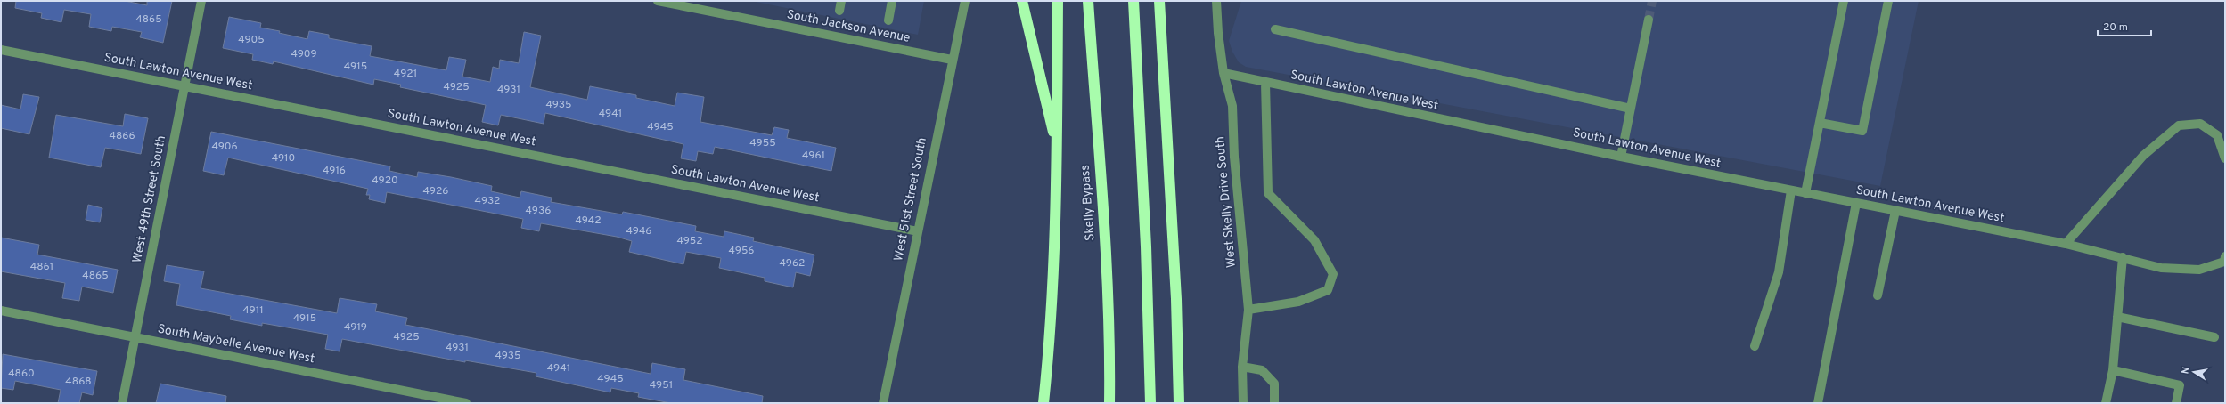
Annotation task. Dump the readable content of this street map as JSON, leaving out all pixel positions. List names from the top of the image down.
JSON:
{
  "streets": {
    "highway": ["Skelly Bypass"],
    "street": [
      "South Jackson Avenue",
      "South Lawton Avenue West",
      "West 49th Street South",
      "West 51st Street South",
      "West Skelly Drive South",
      "South Maybelle Avenue West"
    ]
  },
  "crossings": [
    ["South Jackson Avenue", "West 51st Street South"],
    ["South Lawton Avenue West", "West 49th Street South"],
    ["South Lawton Avenue West", "West 51st Street South"],
    ["South Lawton Avenue West", "West Skelly Drive South"],
    ["West 49th Street South", "South Maybelle Avenue West"]
  ],
  "house_numbers": [
    "4865",
    "4905",
    "4909",
    "4915",
    "4921",
    "4925",
    "4931",
    "4935",
    "4941",
    "4945",
    "4866",
    "4955",
    "4906",
    "4961",
    "4910",
    "4916",
    "4920",
    "4926",
    "4932",
    "4936",
    "4942",
    "4946",
    "4952",
    "4956",
    "4962",
    "4861",
    "4865",
    "4911",
    "4915",
    "4919",
    "4925",
    "4931",
    "4935",
    "4941",
    "4860",
    "4945",
    "4868",
    "4951"
  ],
  "scale_bar": "20 m",
  "north": "left"
}
